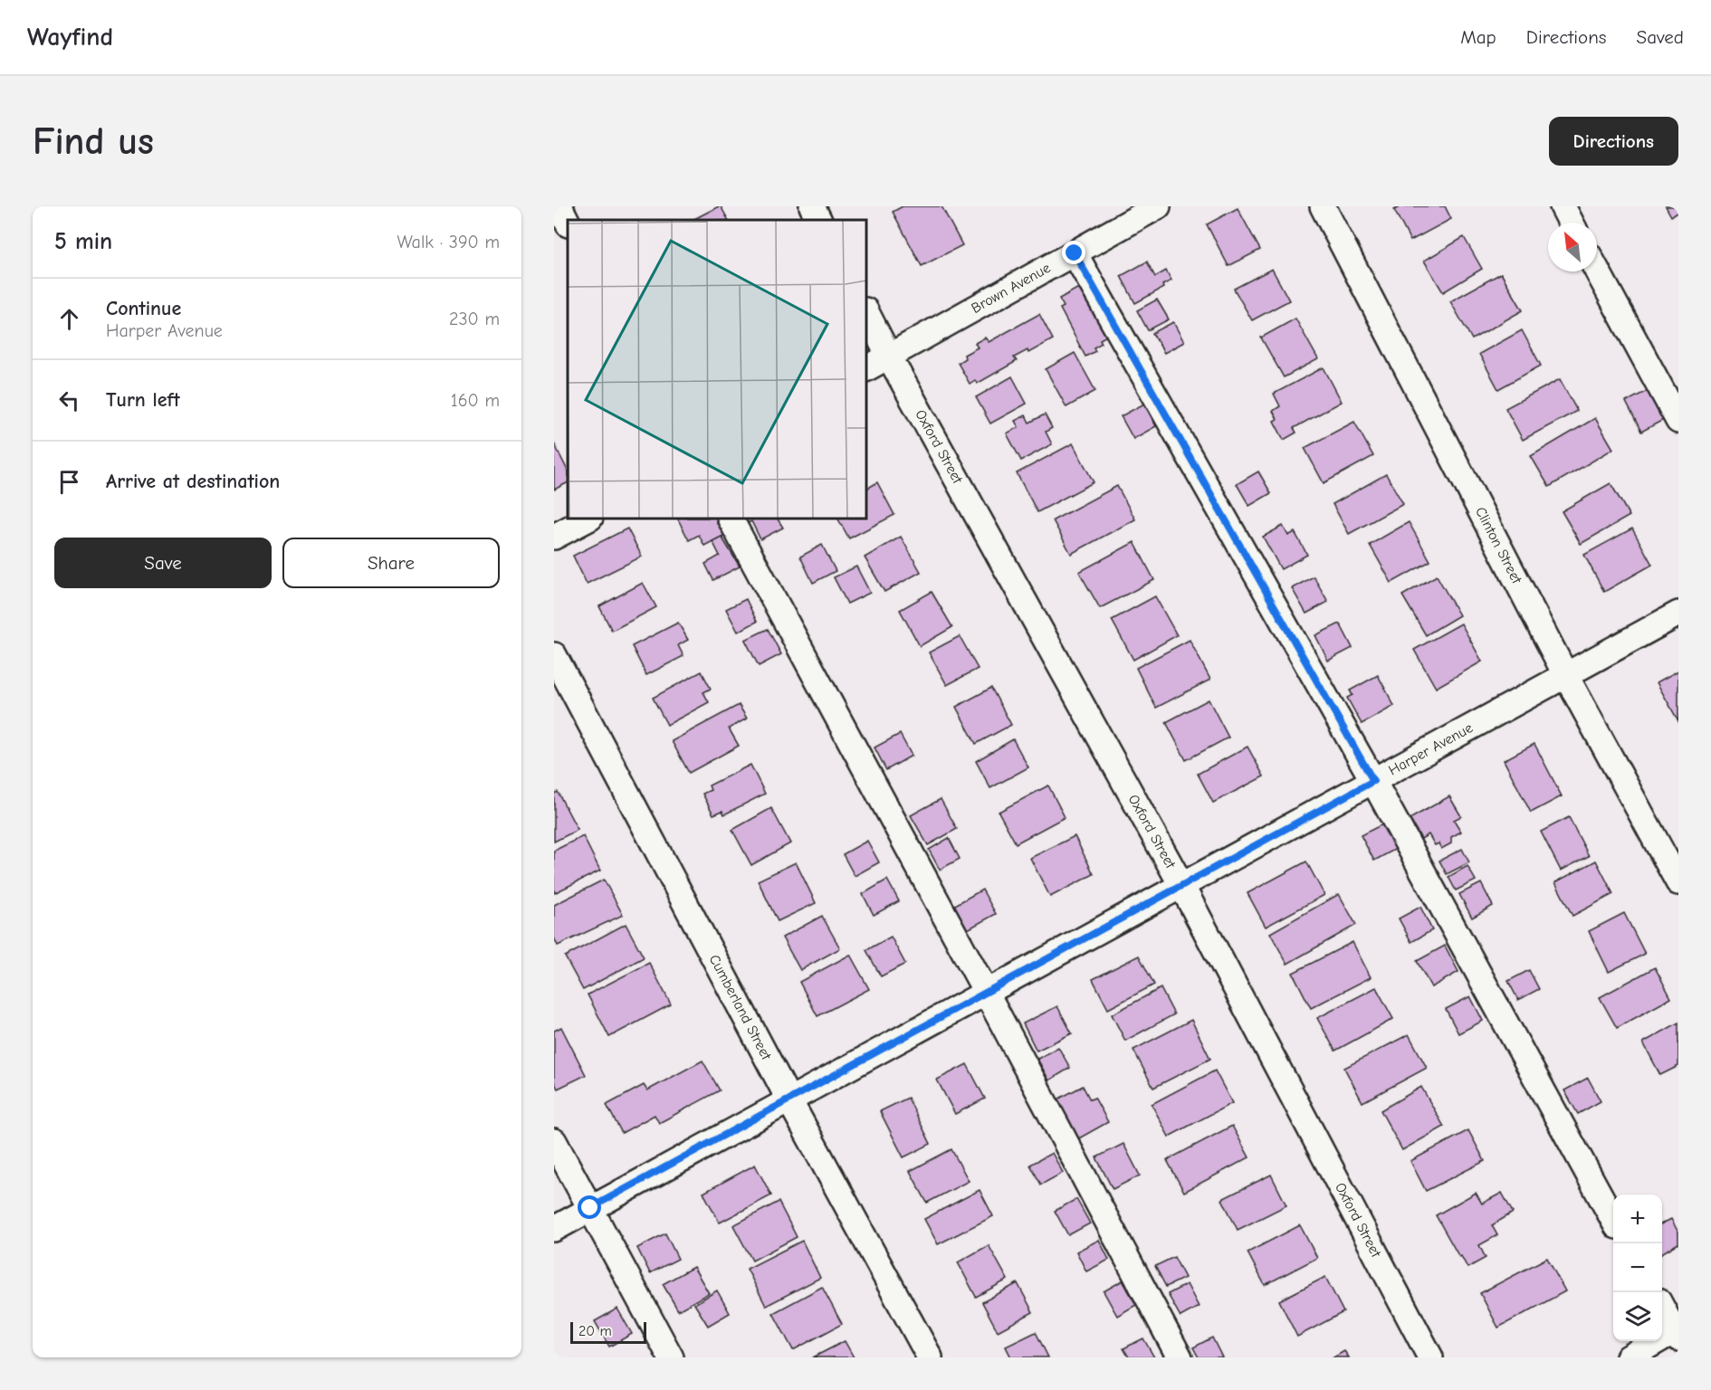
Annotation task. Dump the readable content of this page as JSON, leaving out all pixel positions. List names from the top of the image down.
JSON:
{
  "streets": {
    "street": [
      "Brown Avenue",
      "Oxford Street",
      "Clinton Street",
      "Harper Avenue",
      "Cumberland Street"
    ]
  },
  "crossings": [
    ["Brown Avenue", "Oxford Street"],
    ["Oxford Street", "Harper Avenue"],
    ["Clinton Street", "Harper Avenue"],
    ["Harper Avenue", "Cumberland Street"]
  ],
  "scale_bar": "20 m",
  "north": "top left",
  "page": {
    "header": "Wayfind",
    "nav": ["Map", "Directions", "Saved"],
    "buttons": [
      "Directions",
      ["Save", "Share"]
    ],
    "title": "Find us",
    "heading": ["5 min", "Walk · 390 m"],
    "list": [
      ["Continue", "Harper Avenue", "230 m"],
      ["Turn left", "160 m"],
      "Arrive at destination"
    ],
    "map_buttons": ["+", "−"],
    "scale": "20 m"
  }
}
